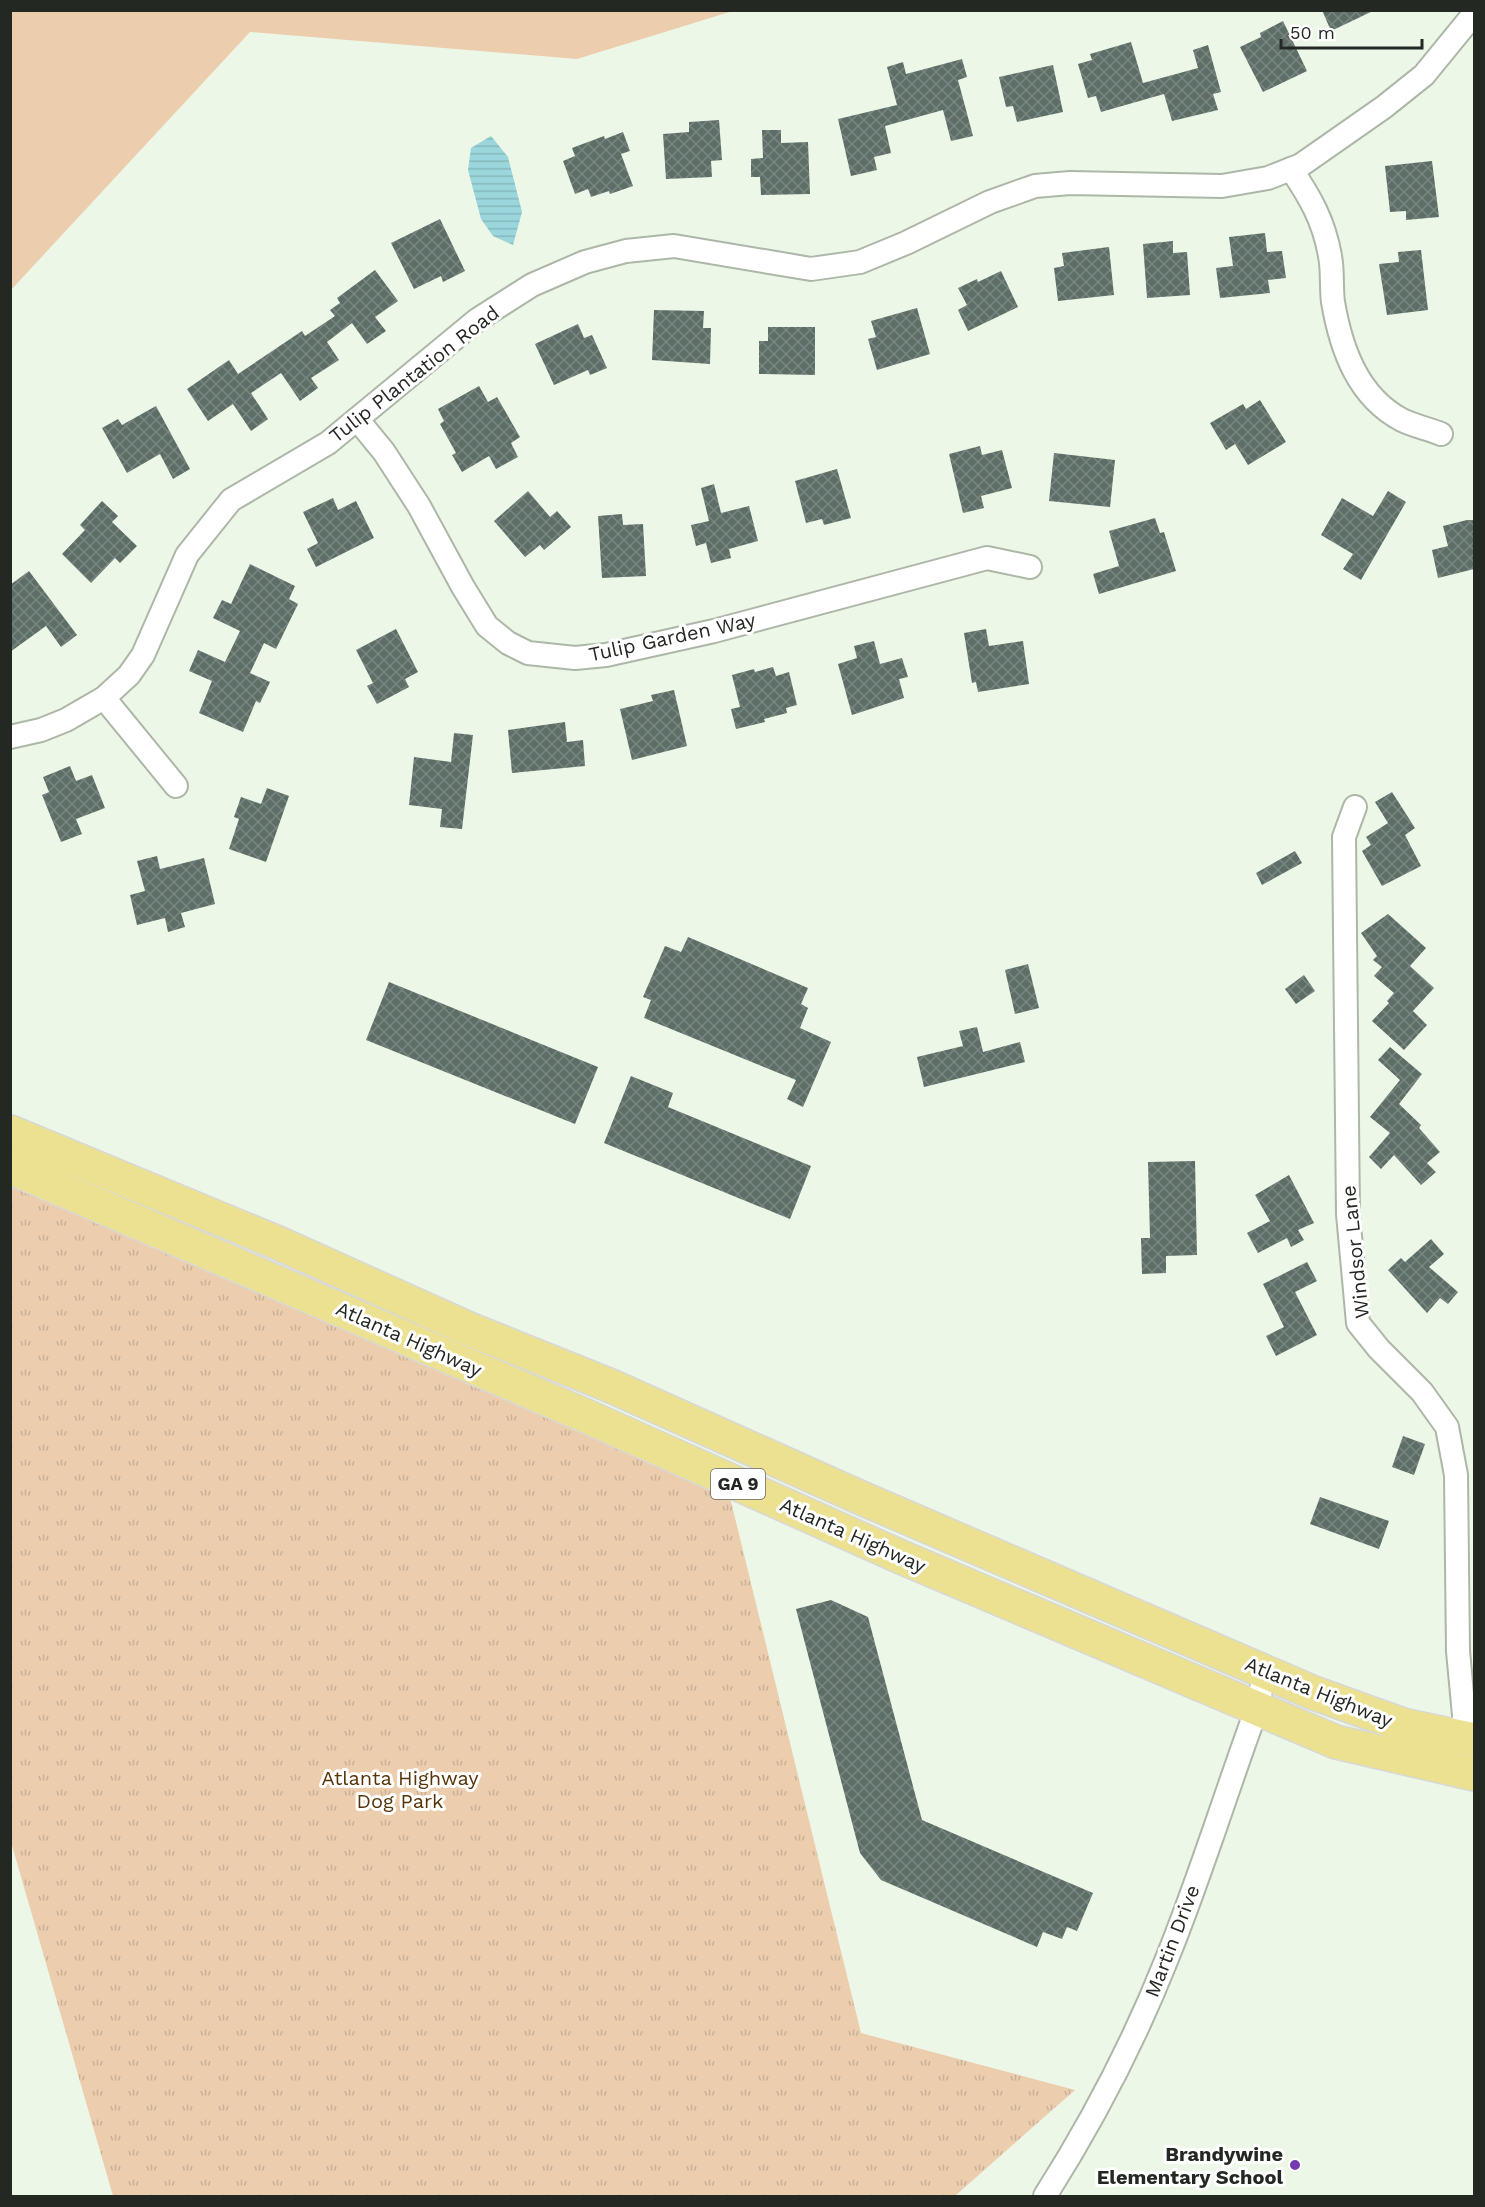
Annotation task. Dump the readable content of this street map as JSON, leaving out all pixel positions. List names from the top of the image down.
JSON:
{
  "streets": {
    "main road": ["Atlanta Highway", "GA 9"],
    "street": [
      "Tulip Plantation Road",
      "Tulip Garden Way",
      "Windsor Lane",
      "Martin Drive"
    ]
  },
  "crossings": [
    ["Tulip Plantation Road", "Tulip Garden Way"],
    ["Windsor Lane", "Atlanta Highway"],
    ["Atlanta Highway", "Martin Drive"]
  ],
  "parks": ["Atlanta Highway Dog Park"],
  "places": ["Brandywine Elementary School"],
  "scale_bar": "50 m"
}
